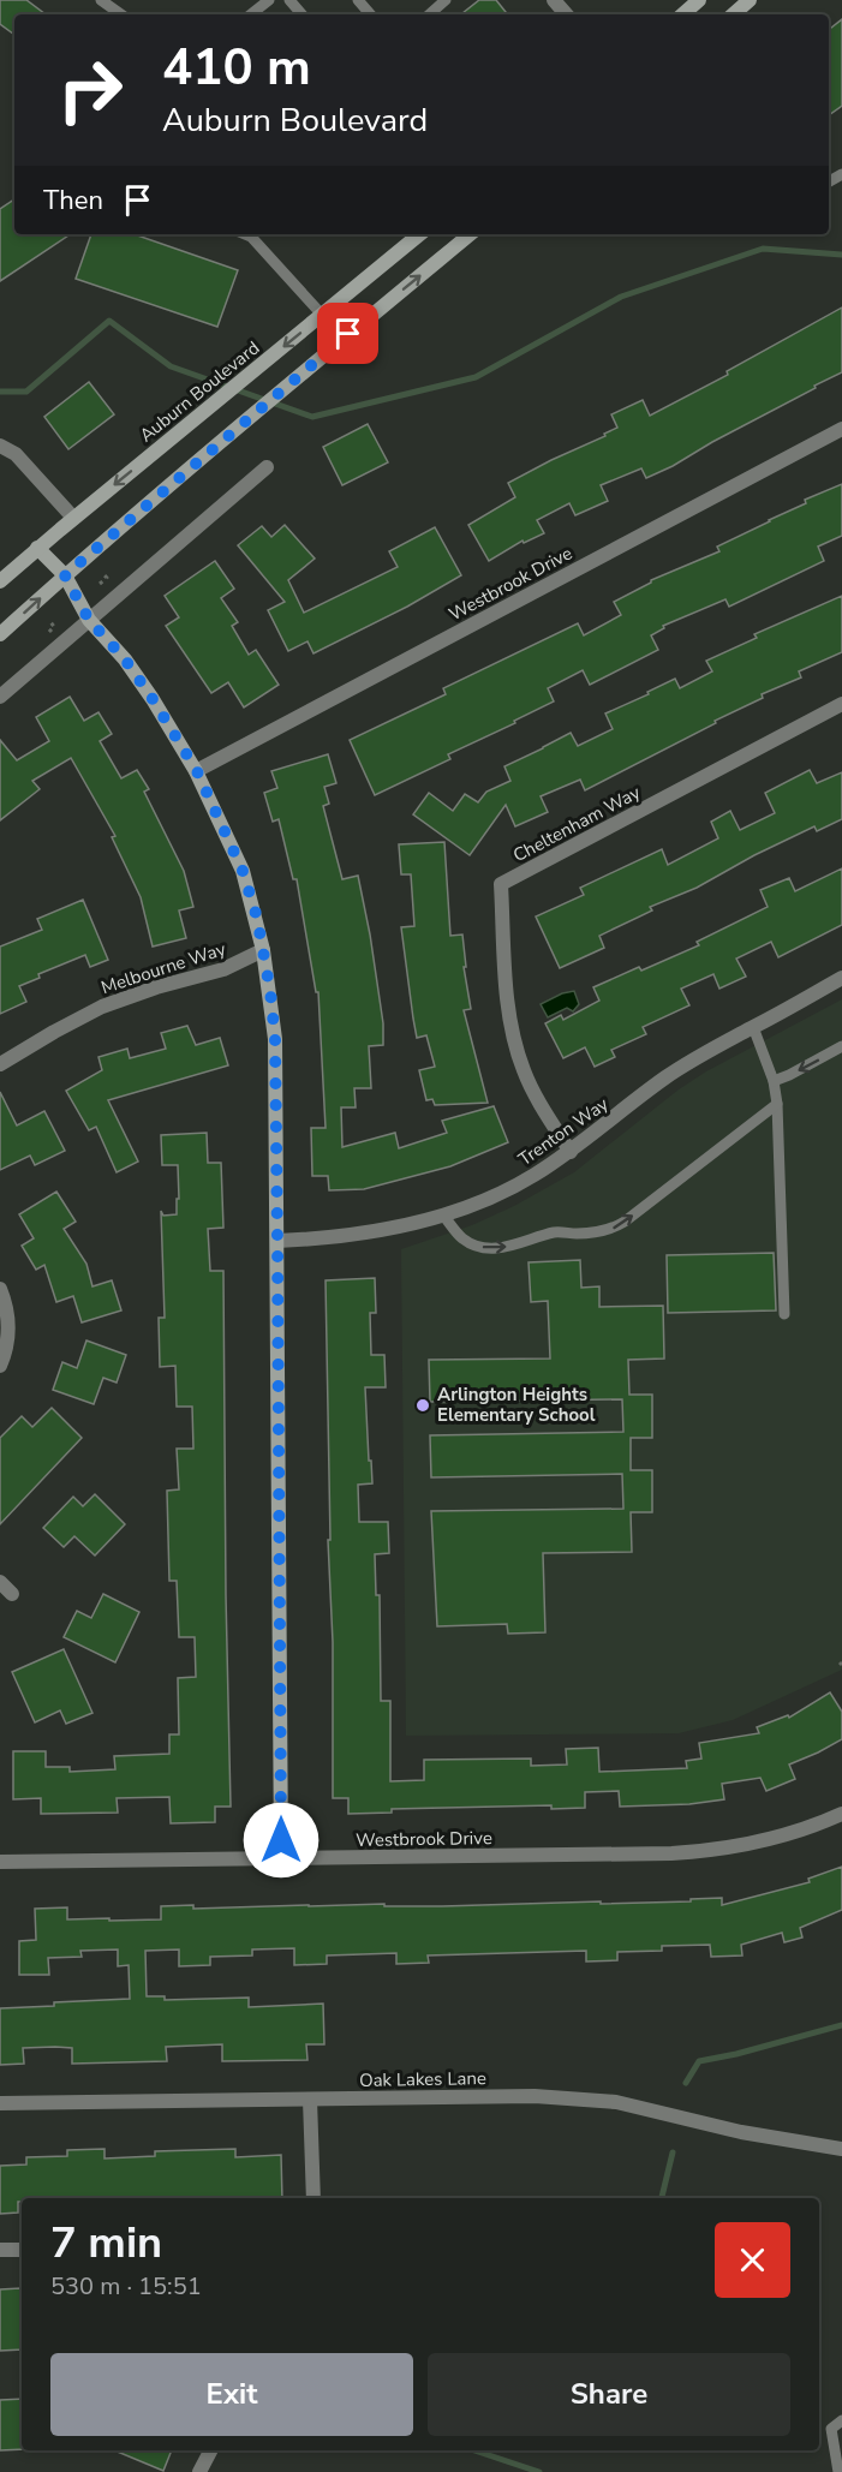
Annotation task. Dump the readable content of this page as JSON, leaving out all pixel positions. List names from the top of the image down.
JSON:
{
  "streets": {
    "street": [
      "Auburn Boulevard",
      "Westbrook Drive",
      "Cheltenham Way",
      "Melbourne Way",
      "Trenton Way",
      "Oak Lakes Lane"
    ]
  },
  "crossings": [
    ["Cheltenham Way", "Trenton Way"]
  ],
  "places": ["Arlington Heights Elementary School"],
  "page": {
    "turn": ["410 m", "Auburn Boulevard"],
    "then": "Then",
    "heading": ["7 min", "530 m · 15:51"],
    "buttons": ["Exit", "Share"]
  }
}
